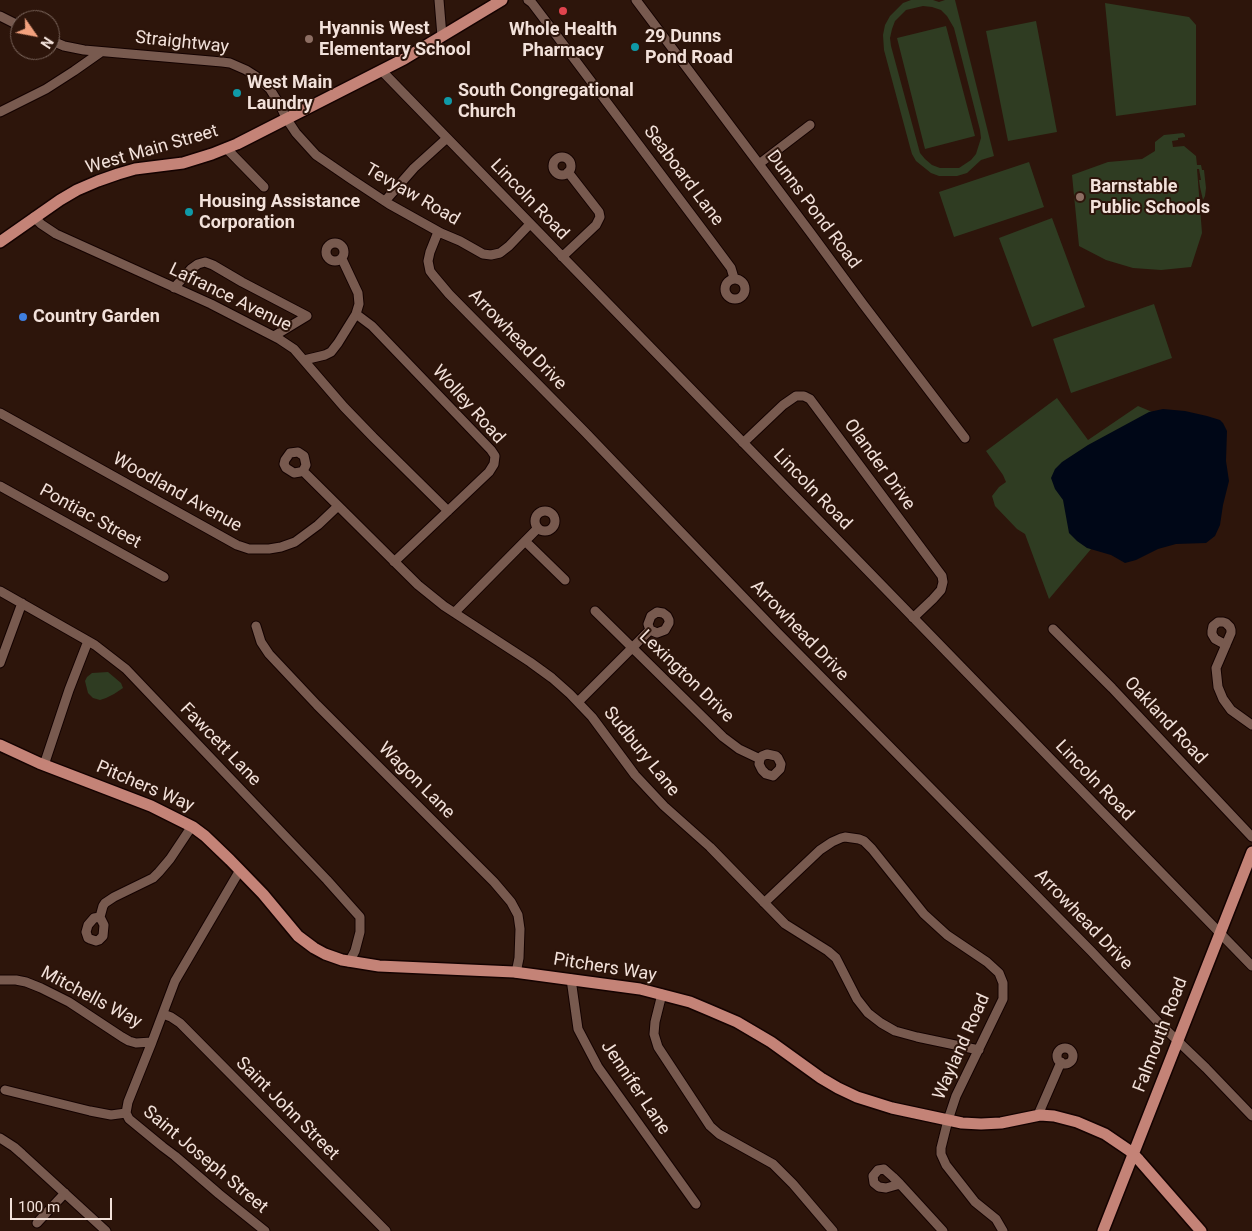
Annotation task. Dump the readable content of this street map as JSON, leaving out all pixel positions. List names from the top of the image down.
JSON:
{
  "streets": {
    "main road": ["West Main Street", "Pitchers Way", "Falmouth Road"],
    "street": [
      "Straightway",
      "Seaboard Lane",
      "Tevyaw Road",
      "Lincoln Road",
      "Dunns Pond Road",
      "Lafrance Avenue",
      "Arrowhead Drive",
      "Wolley Road",
      "Olander Drive",
      "Woodland Avenue",
      "Pontiac Street",
      "Lexington Drive",
      "Oakland Road",
      "Fawcett Lane",
      "Sudbury Lane",
      "Wagon Lane",
      "Mitchells Way",
      "Wayland Road",
      "Jennifer Lane",
      "Saint John Street",
      "Saint Joseph Street"
    ]
  },
  "crossings": [
    ["Straightway", "West Main Street"],
    ["Straightway", "Tevyaw Road"],
    ["West Main Street", "Tevyaw Road"],
    ["West Main Street", "Lincoln Road"],
    ["West Main Street", "Lafrance Avenue"],
    ["Tevyaw Road", "Lincoln Road"],
    ["Tevyaw Road", "Arrowhead Drive"],
    ["Lincoln Road", "Olander Drive"],
    ["Lincoln Road", "Falmouth Road"],
    ["Lafrance Avenue", "Wolley Road"],
    ["Arrowhead Drive", "Falmouth Road"],
    ["Wolley Road", "Sudbury Lane"],
    ["Woodland Avenue", "Sudbury Lane"],
    ["Fawcett Lane", "Pitchers Way"],
    ["Sudbury Lane", "Wayland Road"],
    ["Wagon Lane", "Pitchers Way"],
    ["Pitchers Way", "Mitchells Way"],
    ["Pitchers Way", "Falmouth Road"],
    ["Pitchers Way", "Wayland Road"],
    ["Pitchers Way", "Jennifer Lane"],
    ["Mitchells Way", "Saint John Street"]
  ],
  "places": [
    "Whole Health Pharmacy",
    "Hyannis West Elementary School",
    "29 Dunns Pond Road",
    "West Main Laundry",
    "South Congregational Church",
    "Barnstable Public Schools",
    "Housing Assistance Corporation",
    "Country Garden"
  ],
  "scale_bar": "100 m",
  "north": "bottom right"
}
